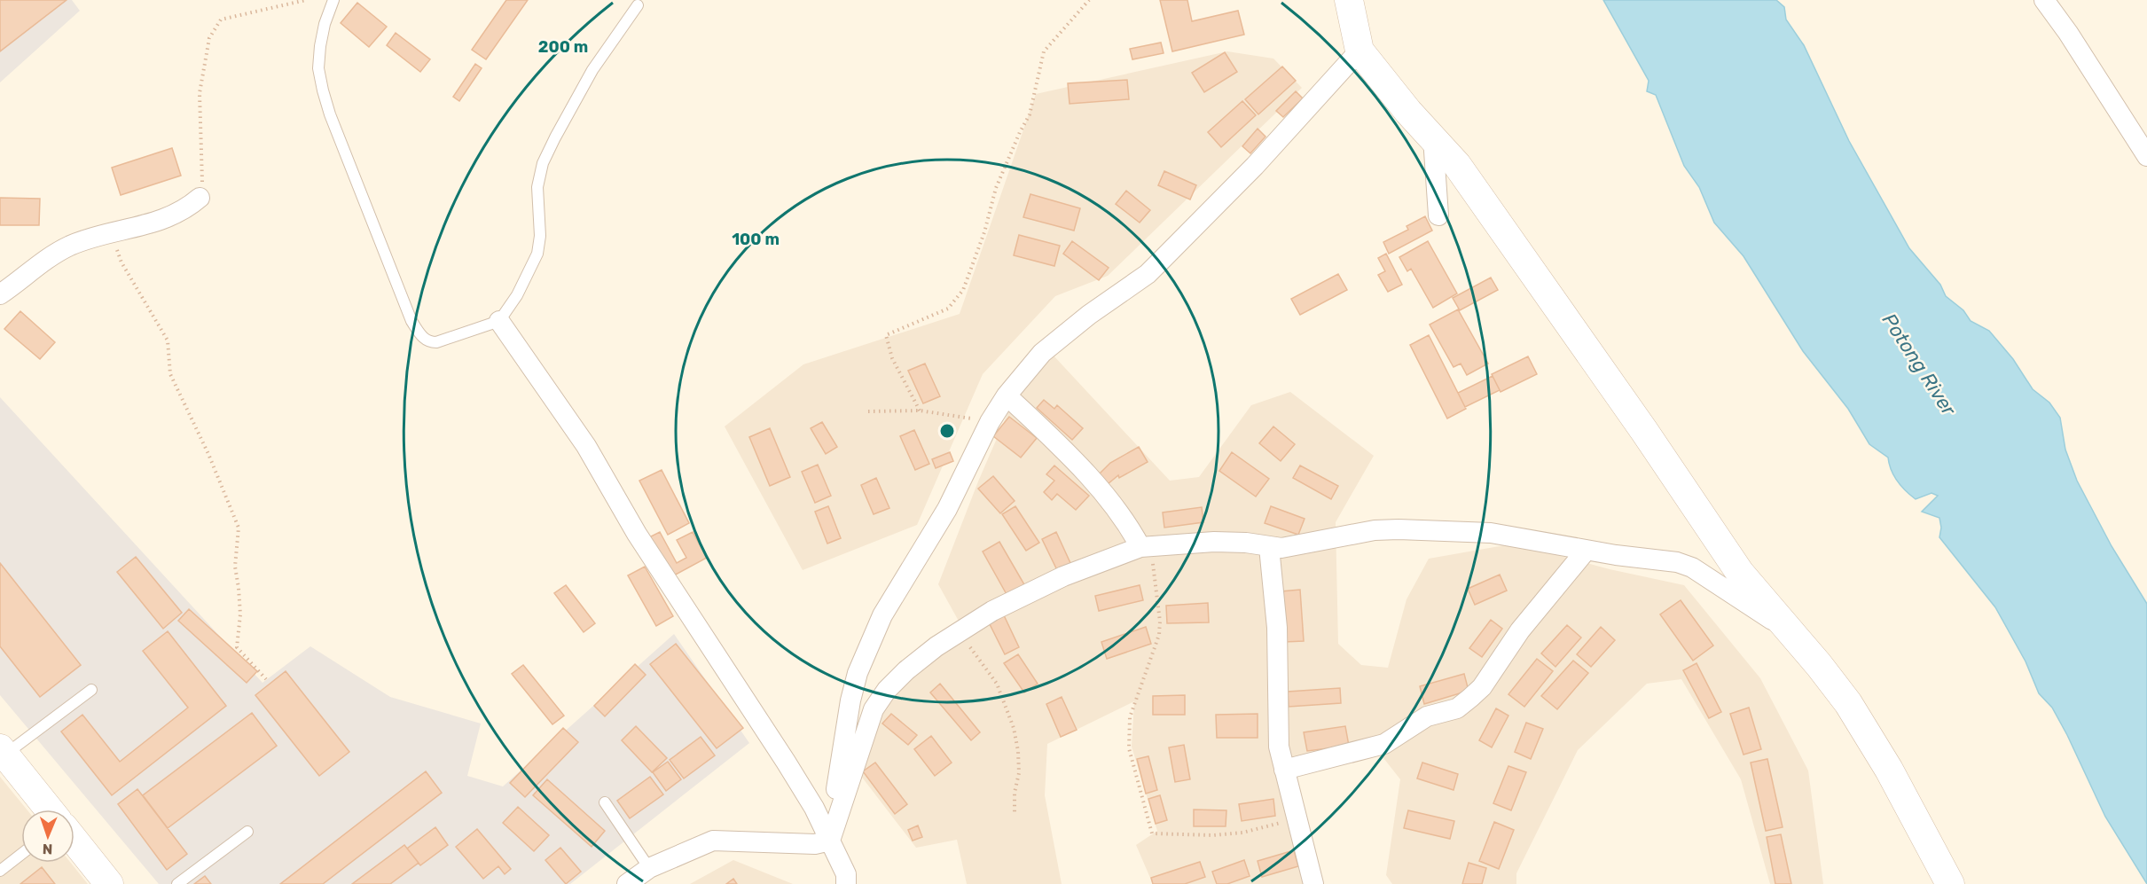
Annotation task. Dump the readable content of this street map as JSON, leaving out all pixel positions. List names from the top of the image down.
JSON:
{
  "water": ["Potong River"],
  "north": "bottom",
  "rings": ["200 m", "100 m"]
}
